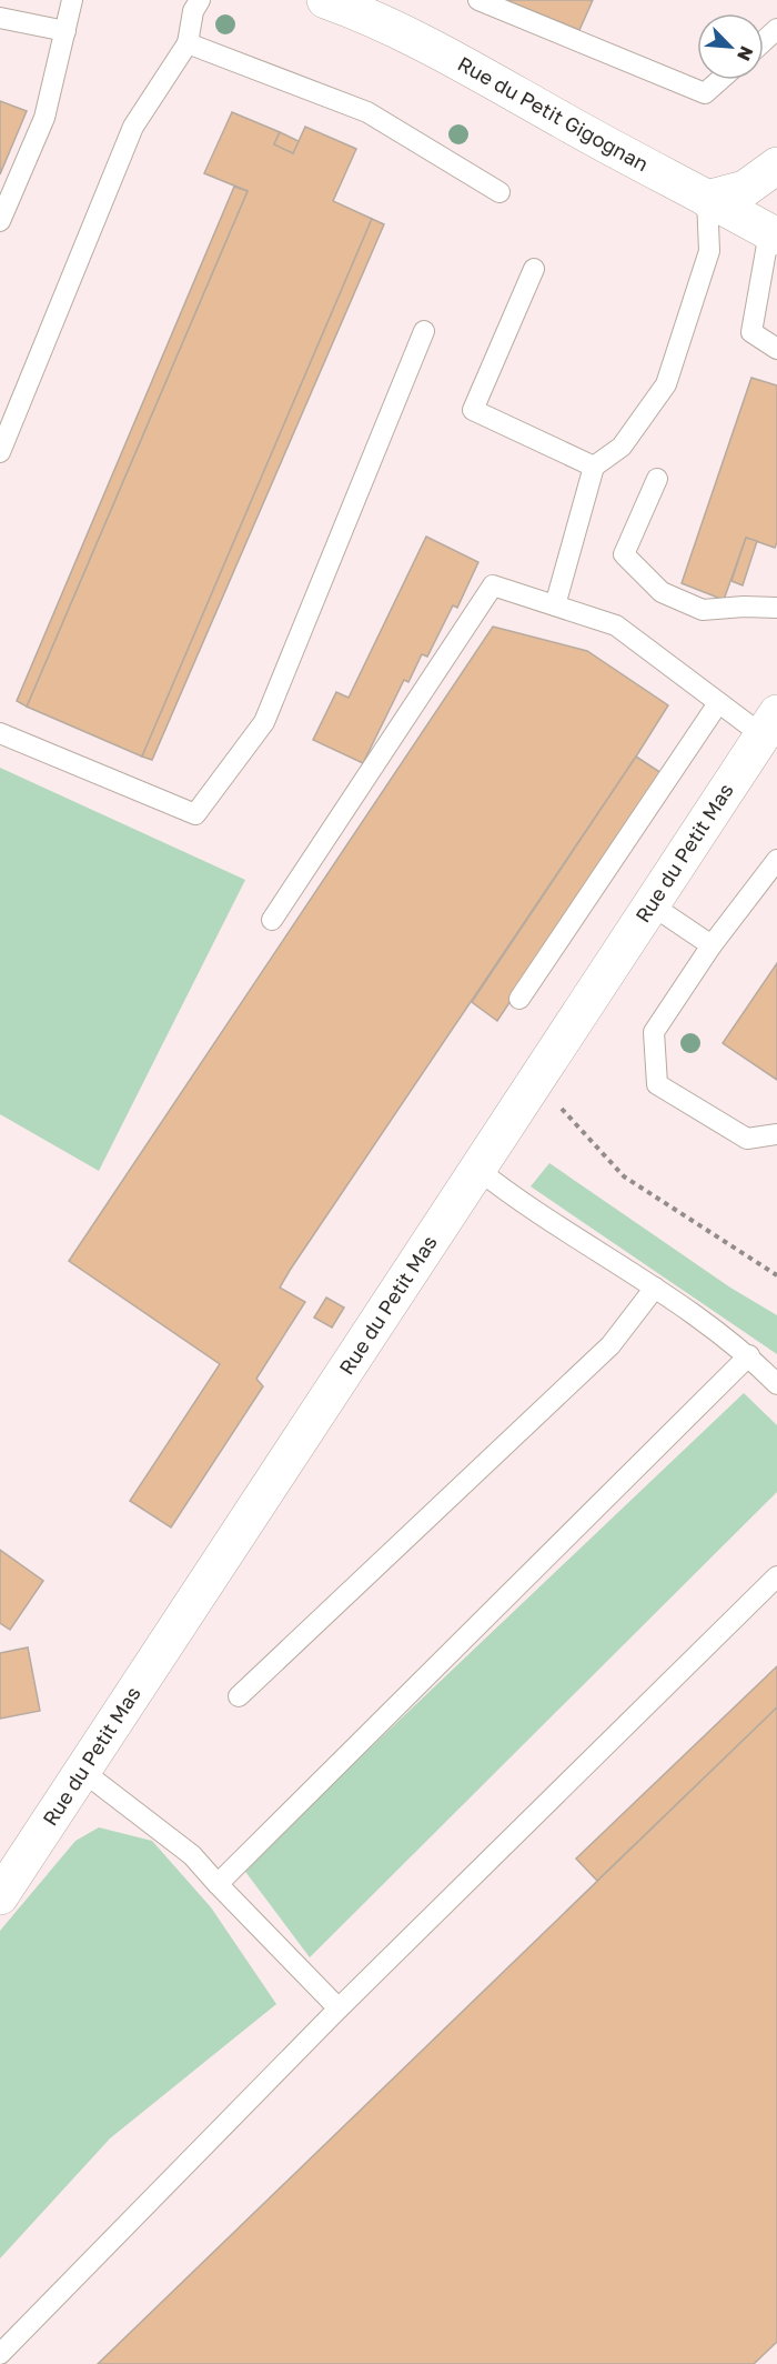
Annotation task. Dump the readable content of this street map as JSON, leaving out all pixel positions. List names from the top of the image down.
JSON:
{
  "streets": {
    "street": ["Rue du Petit Gigognan", "Rue du Petit Mas"]
  },
  "north": "bottom right"
}
